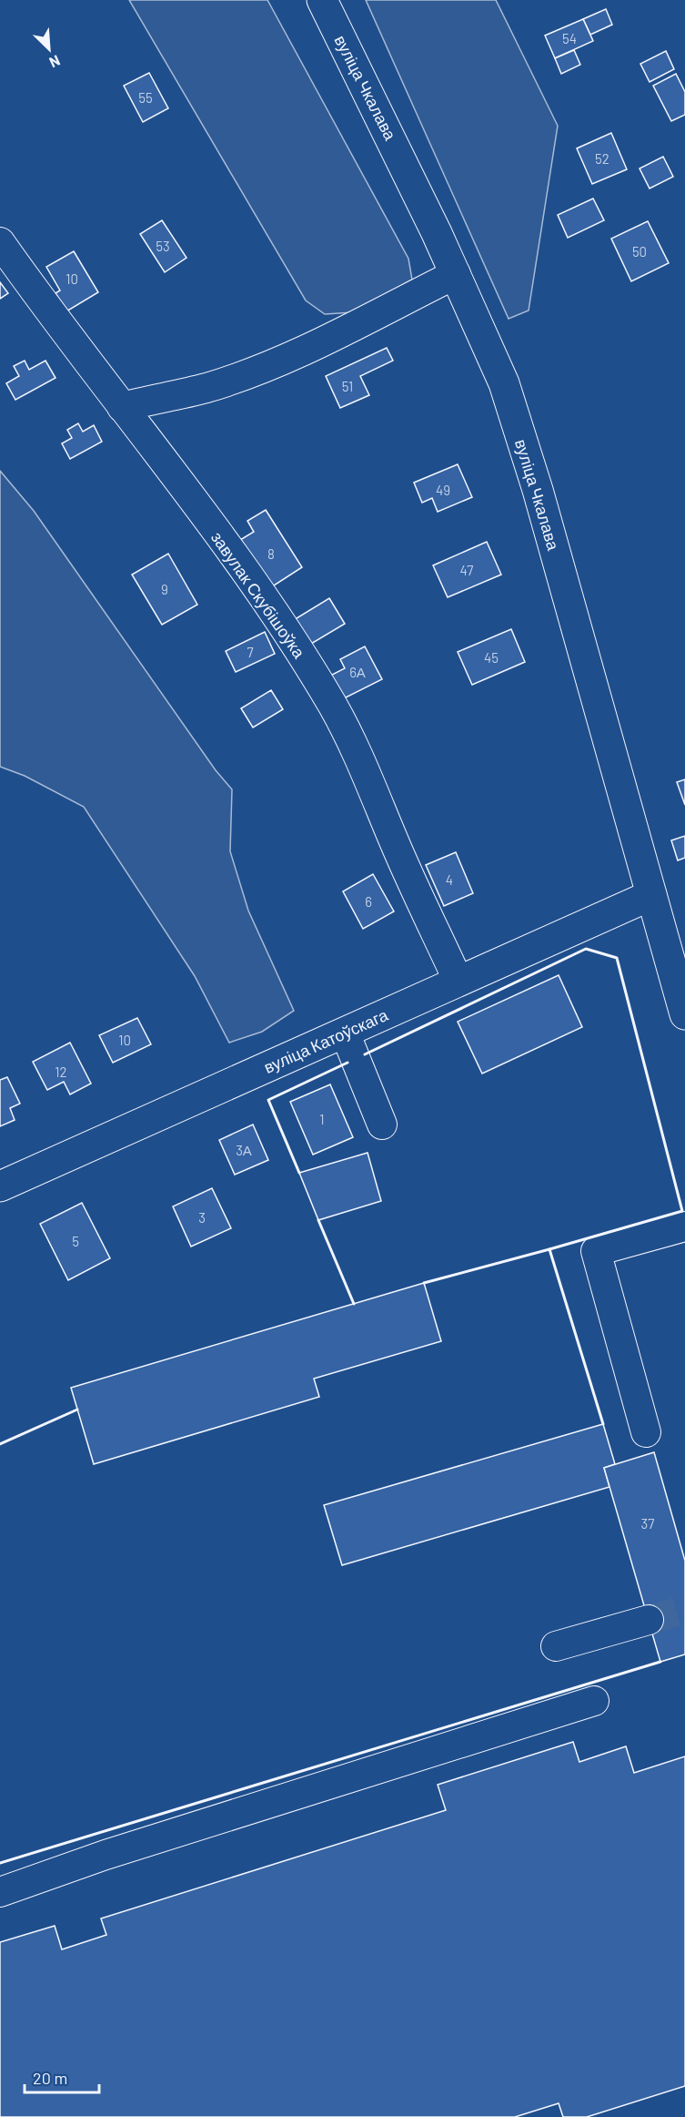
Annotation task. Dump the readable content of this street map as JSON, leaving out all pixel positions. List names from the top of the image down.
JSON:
{
  "streets": {
    "main road": ["вуліца Чкалава", "вуліца Катоўскага"],
    "street": ["завулак Скубішоўка"]
  },
  "crossings": [
    ["вуліца Чкалава", "вуліца Катоўскага"],
    ["завулак Скубішоўка", "вуліца Катоўскага"]
  ],
  "house_numbers": [
    "54",
    "55",
    "52",
    "53",
    "50",
    "10",
    "51",
    "49",
    "8",
    "47",
    "9",
    "7",
    "45",
    "6А",
    "4",
    "6",
    "10",
    "12",
    "1",
    "3А",
    "3",
    "5",
    "37"
  ],
  "scale_bar": "20 m",
  "north": "bottom right"
}
